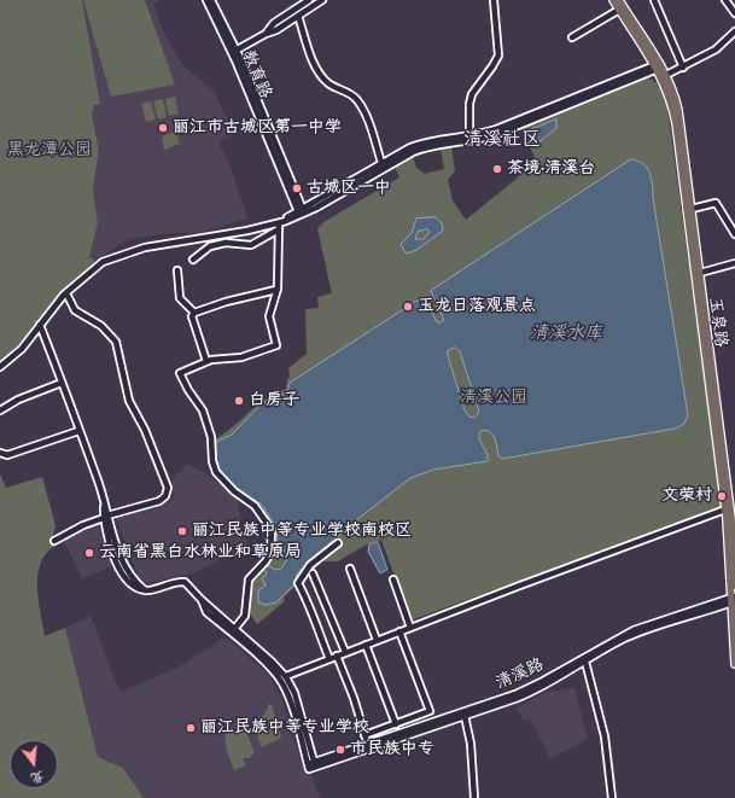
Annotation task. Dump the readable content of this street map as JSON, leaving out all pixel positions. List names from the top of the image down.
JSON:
{
  "streets": {
    "main road": ["玉泉路"],
    "street": ["教育路", "清溪路"]
  },
  "crossings": [
    ["玉泉路", "清溪路"]
  ],
  "districts": ["清溪社区"],
  "water": ["清溪水库"],
  "parks": ["黑龙潭公园", "清溪公园"],
  "places": [
    "丽江市古城区第一中学",
    "茶境·清溪台",
    "古城区一中",
    "玉龙日落观景点",
    "白房子",
    "文荣村",
    "丽江民族中等专业学校南校区",
    "云南省黑白水林业和草原局",
    "丽江民族中等专业学校",
    "市民族中专"
  ],
  "north": "bottom"
}
